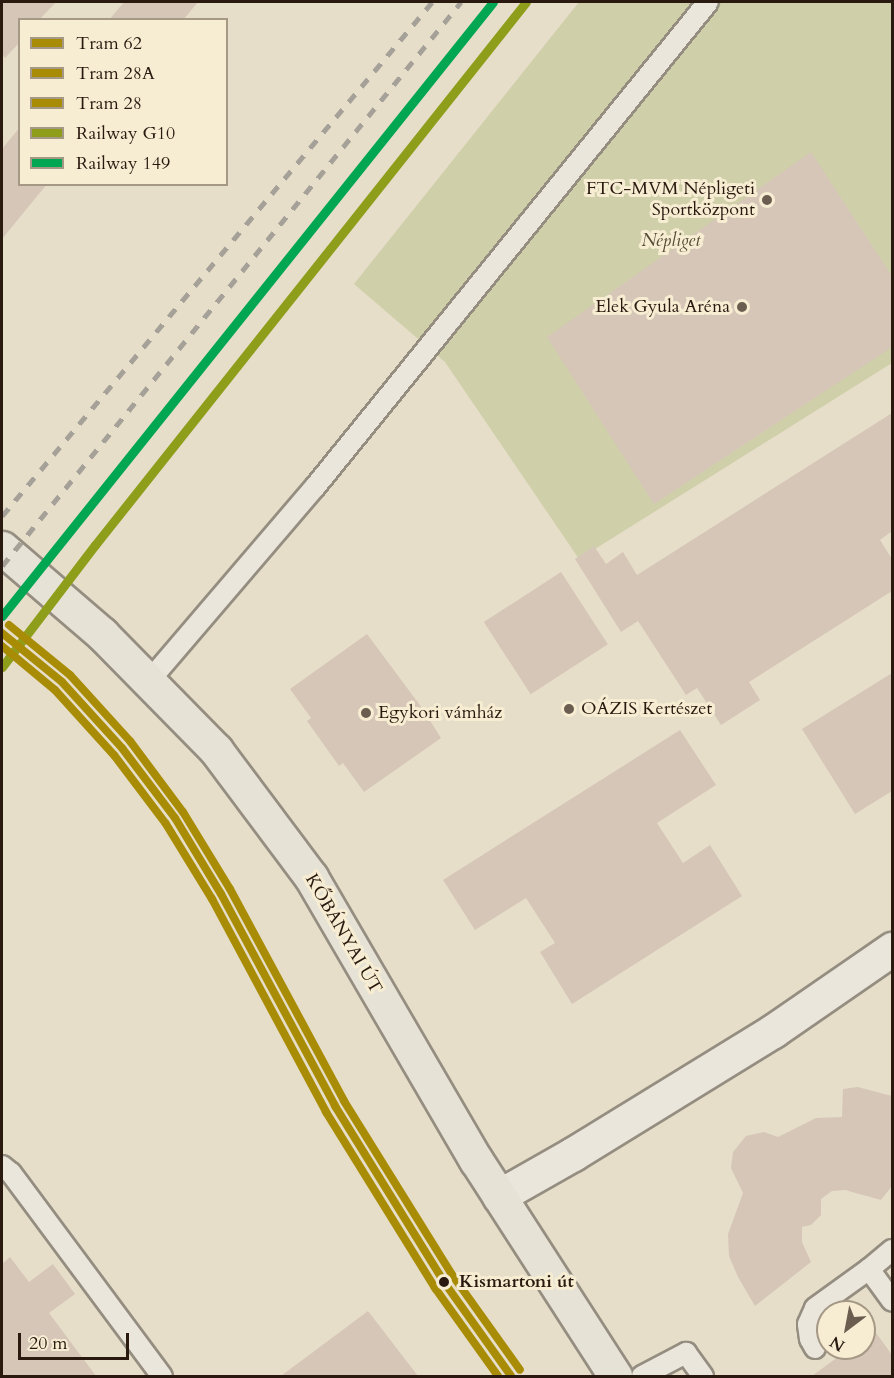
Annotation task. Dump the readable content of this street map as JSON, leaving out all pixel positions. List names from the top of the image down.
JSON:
{
  "streets": {
    "main road": ["KŐBÁNYAI ÚT"]
  },
  "parks": ["Népliget"],
  "places": [
    "FTC-MVM Népligeti Sportközpont",
    "Elek Gyula Aréna",
    "OÁZIS Kertészet",
    "Egykori vámház",
    "Kismartoni út"
  ],
  "lines": [
    "rail line G10",
    "rail line 149",
    "tram line 28",
    "tram line 62",
    "tram line 28A"
  ],
  "legend": [
    "Tram 62",
    "Tram 28A",
    "Tram 28",
    "Railway G10",
    "Railway 149"
  ],
  "scale_bar": "20 m",
  "north": "bottom left"
}
